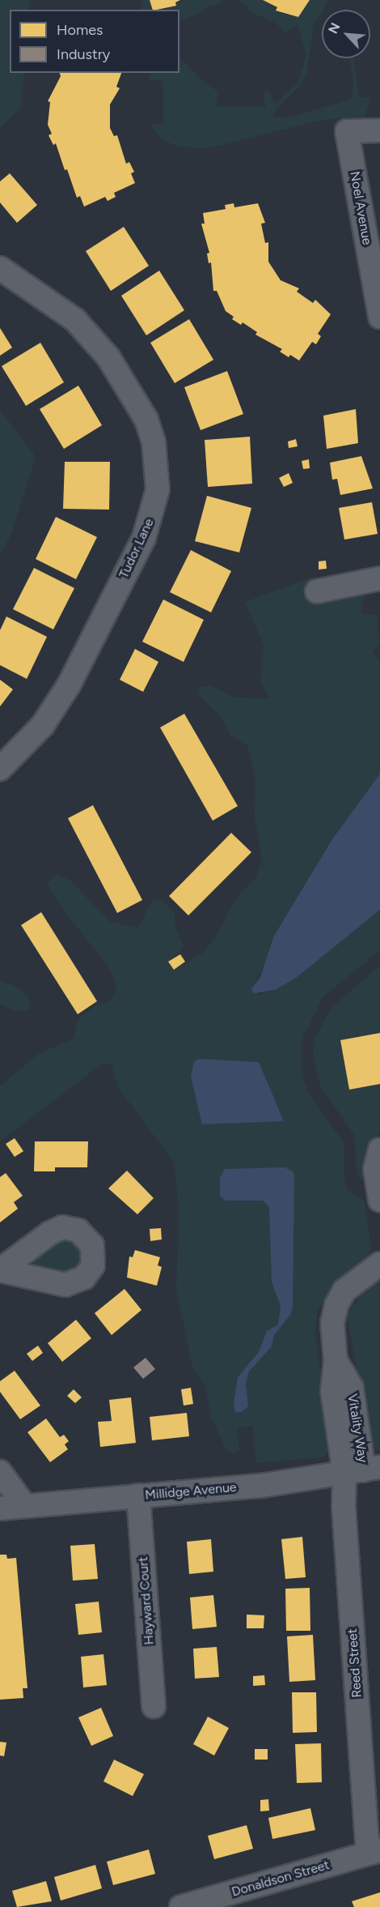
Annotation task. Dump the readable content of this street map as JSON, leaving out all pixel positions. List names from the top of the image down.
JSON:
{
  "streets": {
    "street": [
      "Noel Avenue",
      "Tudor Lane",
      "Vitality Way",
      "Millidge Avenue",
      "Hayward Court",
      "Reed Street",
      "Donaldson Street"
    ]
  },
  "crossings": [
    ["Vitality Way", "Millidge Avenue"],
    ["Vitality Way", "Reed Street"],
    ["Millidge Avenue", "Hayward Court"],
    ["Millidge Avenue", "Reed Street"],
    ["Reed Street", "Donaldson Street"]
  ],
  "legend": ["Homes", "Industry"],
  "north": "top left"
}
